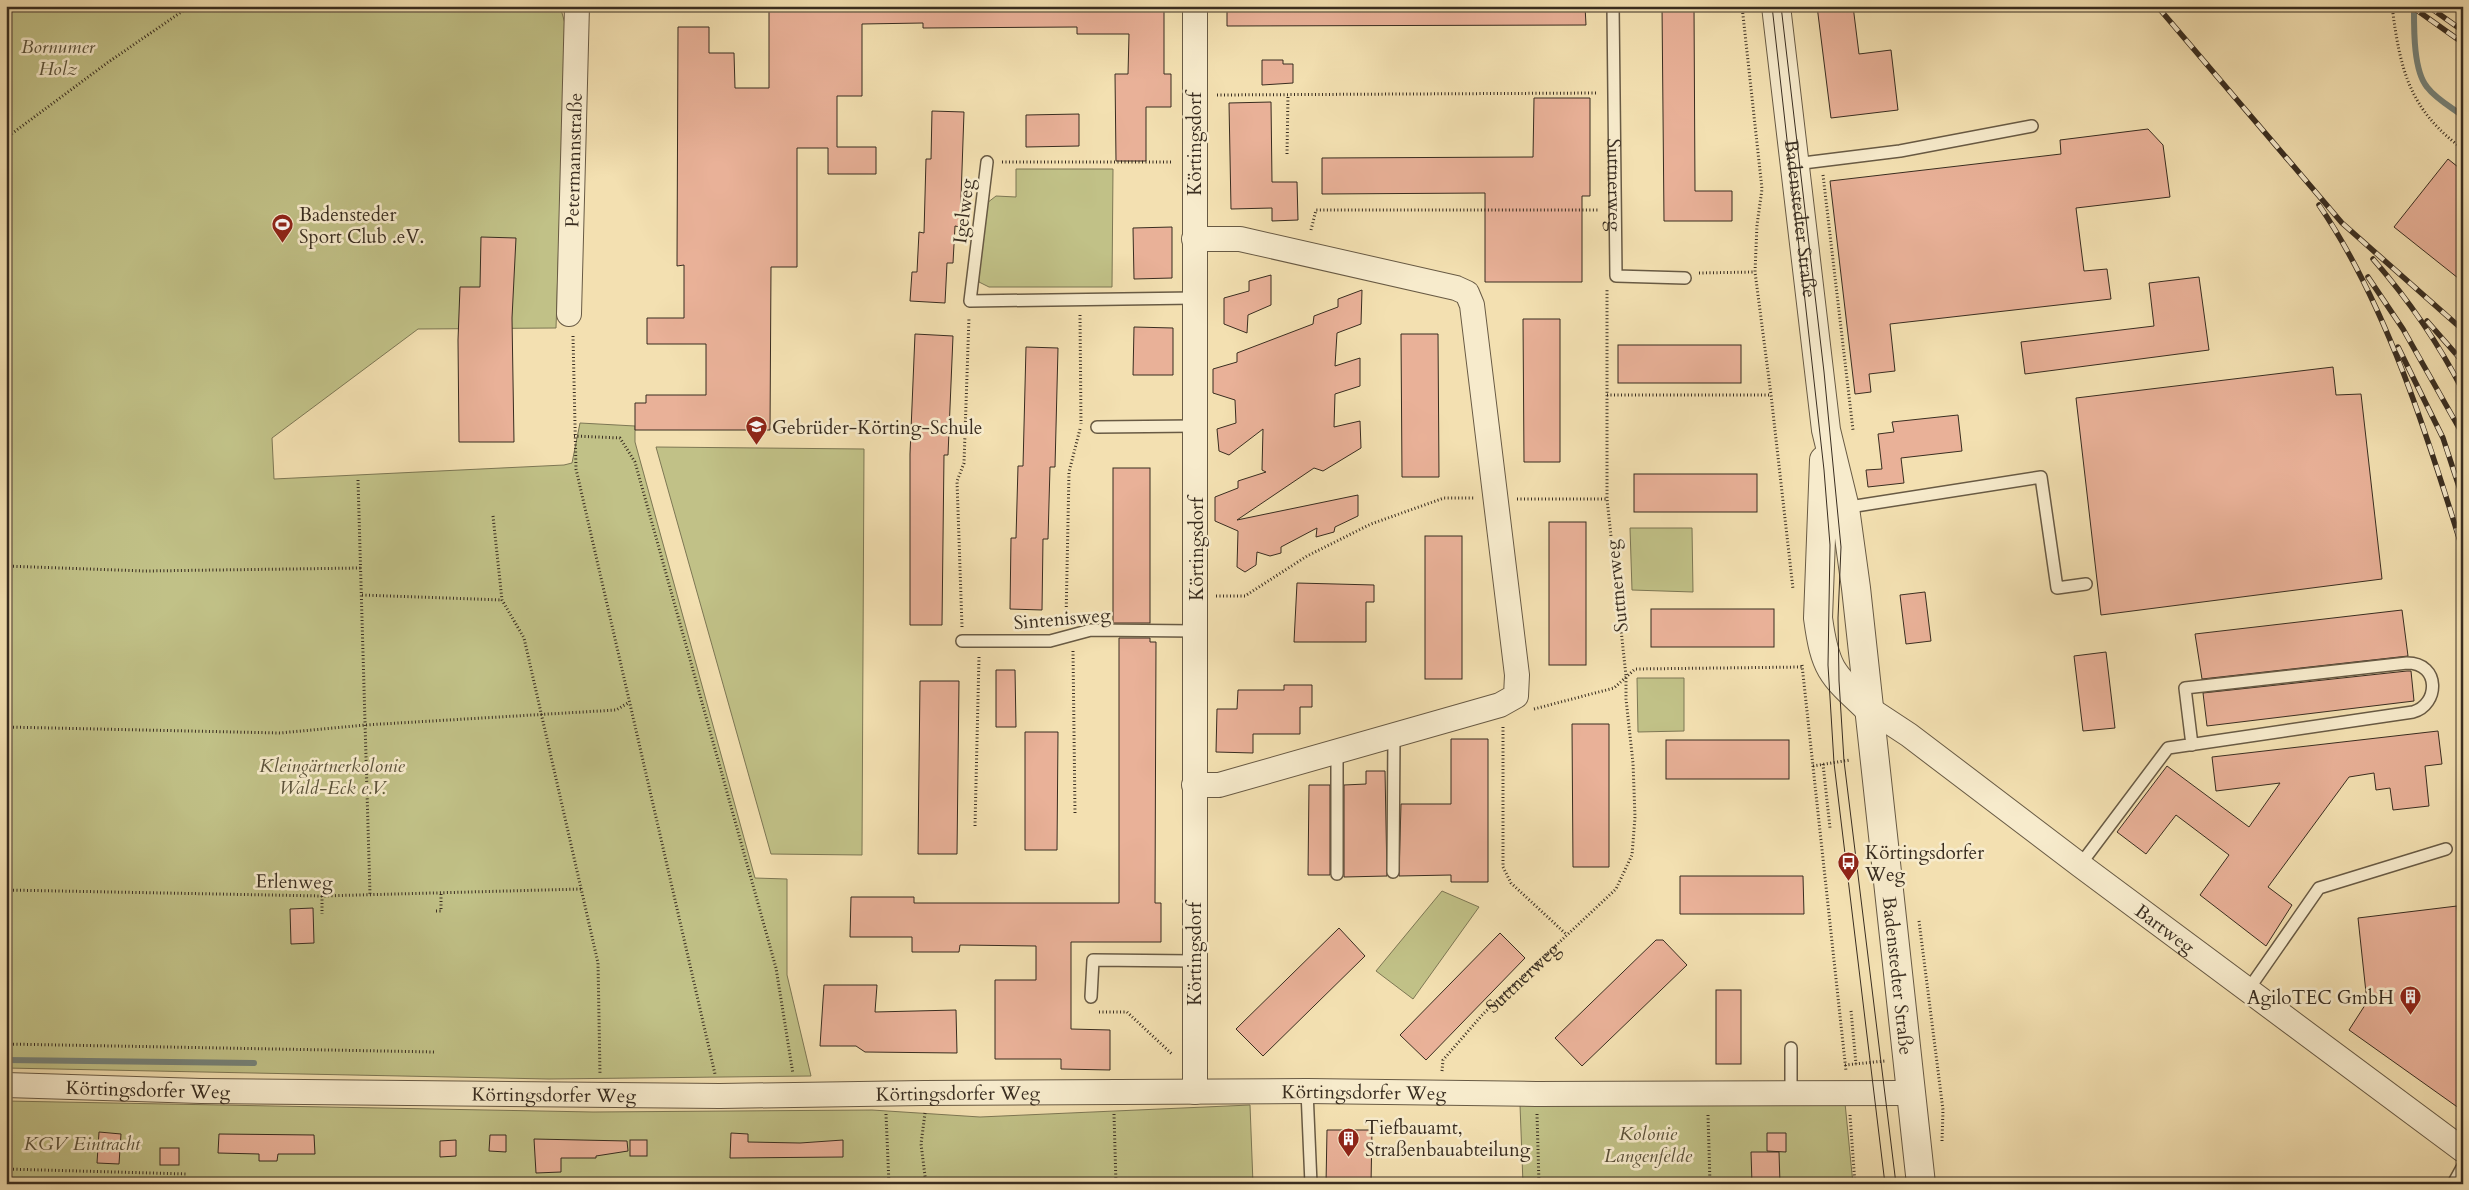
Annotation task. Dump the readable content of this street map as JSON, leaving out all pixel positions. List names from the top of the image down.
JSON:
{
  "streets": {
    "street": [
      "Körtingsdorf",
      "Petermannstraße",
      "Badenstedter Straße",
      "Bartweg",
      "Körtingsdorfer Weg"
    ],
    "lane": ["Suttnerweg", "Igelweg", "Sintenisweg"],
    "path": ["Erlenweg"]
  },
  "crossings": [
    ["Körtingsdorf", "Igelweg"],
    ["Körtingsdorf", "Sintenisweg"],
    ["Körtingsdorf", "Körtingsdorfer Weg"],
    ["Suttnerweg", "Körtingsdorfer Weg"],
    ["Badenstedter Straße", "Bartweg"],
    ["Badenstedter Straße", "Körtingsdorfer Weg"]
  ],
  "parks": [
    "Bornumer Holz",
    "Kleingärtnerkolonie Wald-Eck e.V.",
    "Kolonie Langenfelde",
    "KGV Eintracht"
  ],
  "places": {
    "sports": ["Badensteder Sport Club .eV."],
    "school or university": ["Gebrüder-Körting-Schule"],
    "bus stop": ["Körtingsdorfer Weg"],
    "building": ["AgiloTEC GmbH", "Tiefbauamt, Straßenbauabteilung"]
  }
}
